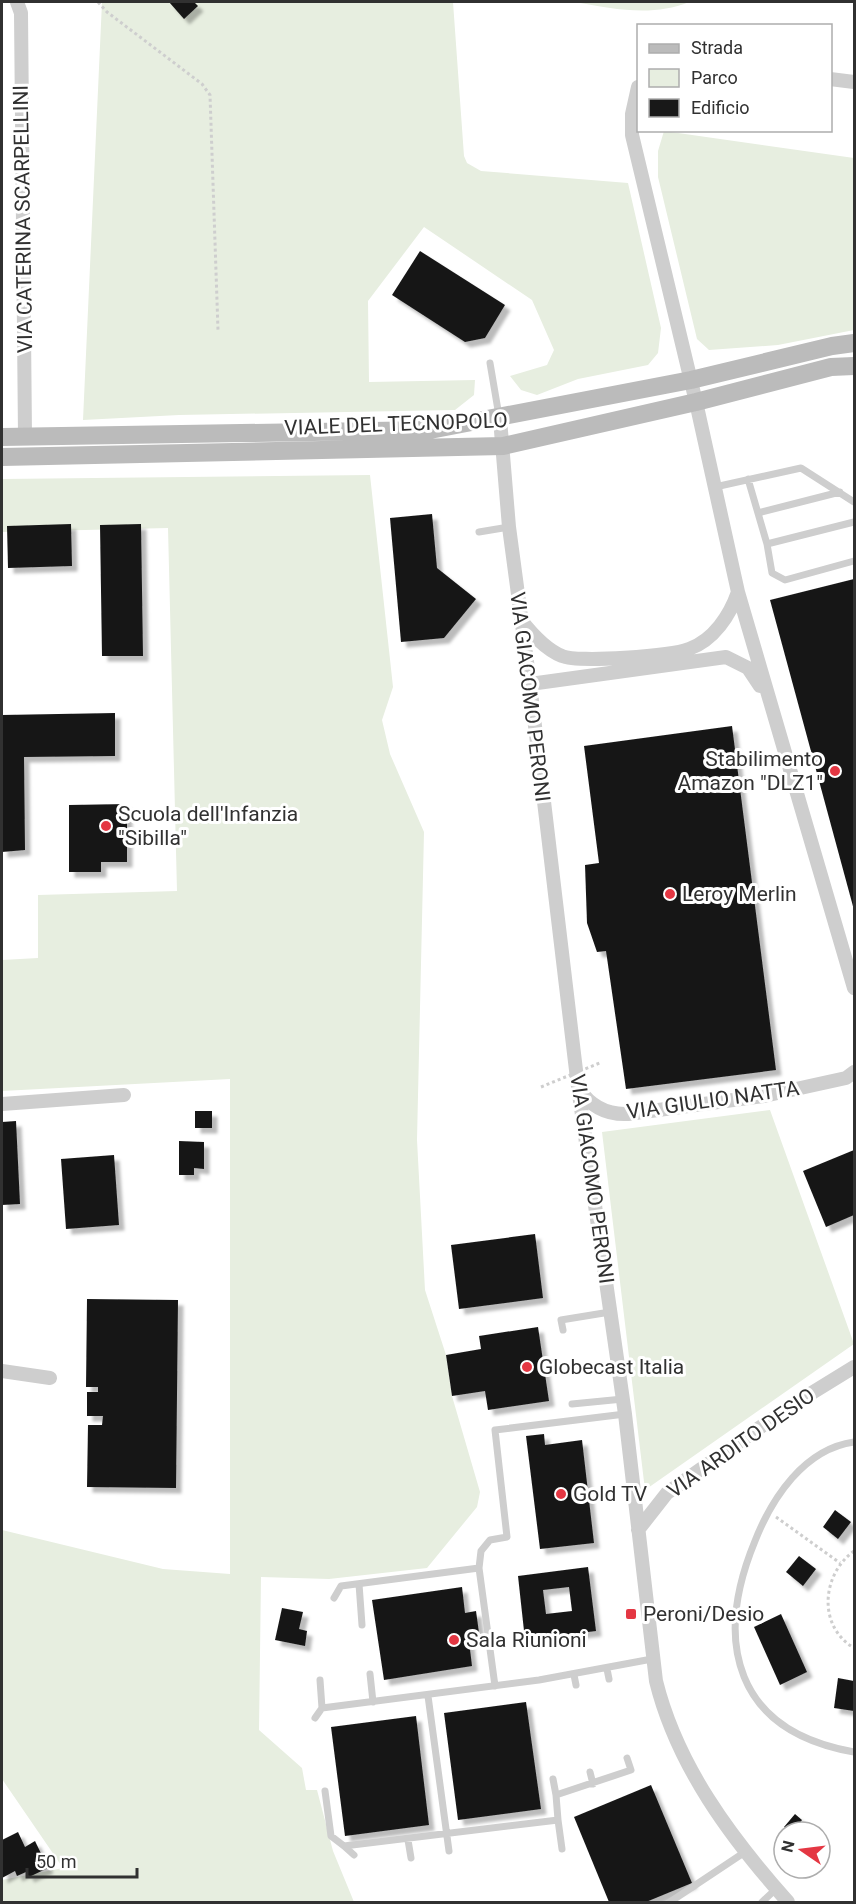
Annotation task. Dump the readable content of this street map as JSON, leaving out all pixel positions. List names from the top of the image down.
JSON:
{
  "streets": {
    "main road": ["VIALE DEL TECNOPOLO"],
    "street": [
      "VIA CATERINA SCARPELLINI",
      "VIA GIACOMO PERONI",
      "VIA GIULIO NATTA",
      "VIA ARDITO DESIO"
    ]
  },
  "crossings": [
    ["VIA CATERINA SCARPELLINI", "VIALE DEL TECNOPOLO"],
    ["VIALE DEL TECNOPOLO", "VIA GIACOMO PERONI"],
    ["VIA GIACOMO PERONI", "VIA GIULIO NATTA"],
    ["VIA GIACOMO PERONI", "VIA ARDITO DESIO"]
  ],
  "places": {
    "other": [
      "Stabilimento Amazon \"DLZ1\"",
      "Scuola dell'Infanzia \"Sibilla\"",
      "Leroy Merlin",
      "Globecast Italia",
      "Gold TV",
      "Sala Riunioni"
    ],
    "transit": ["Peroni/Desio"]
  },
  "legend": ["Strada", "Parco", "Edificio"],
  "scale_bar": "50 m",
  "north": "left"
}
